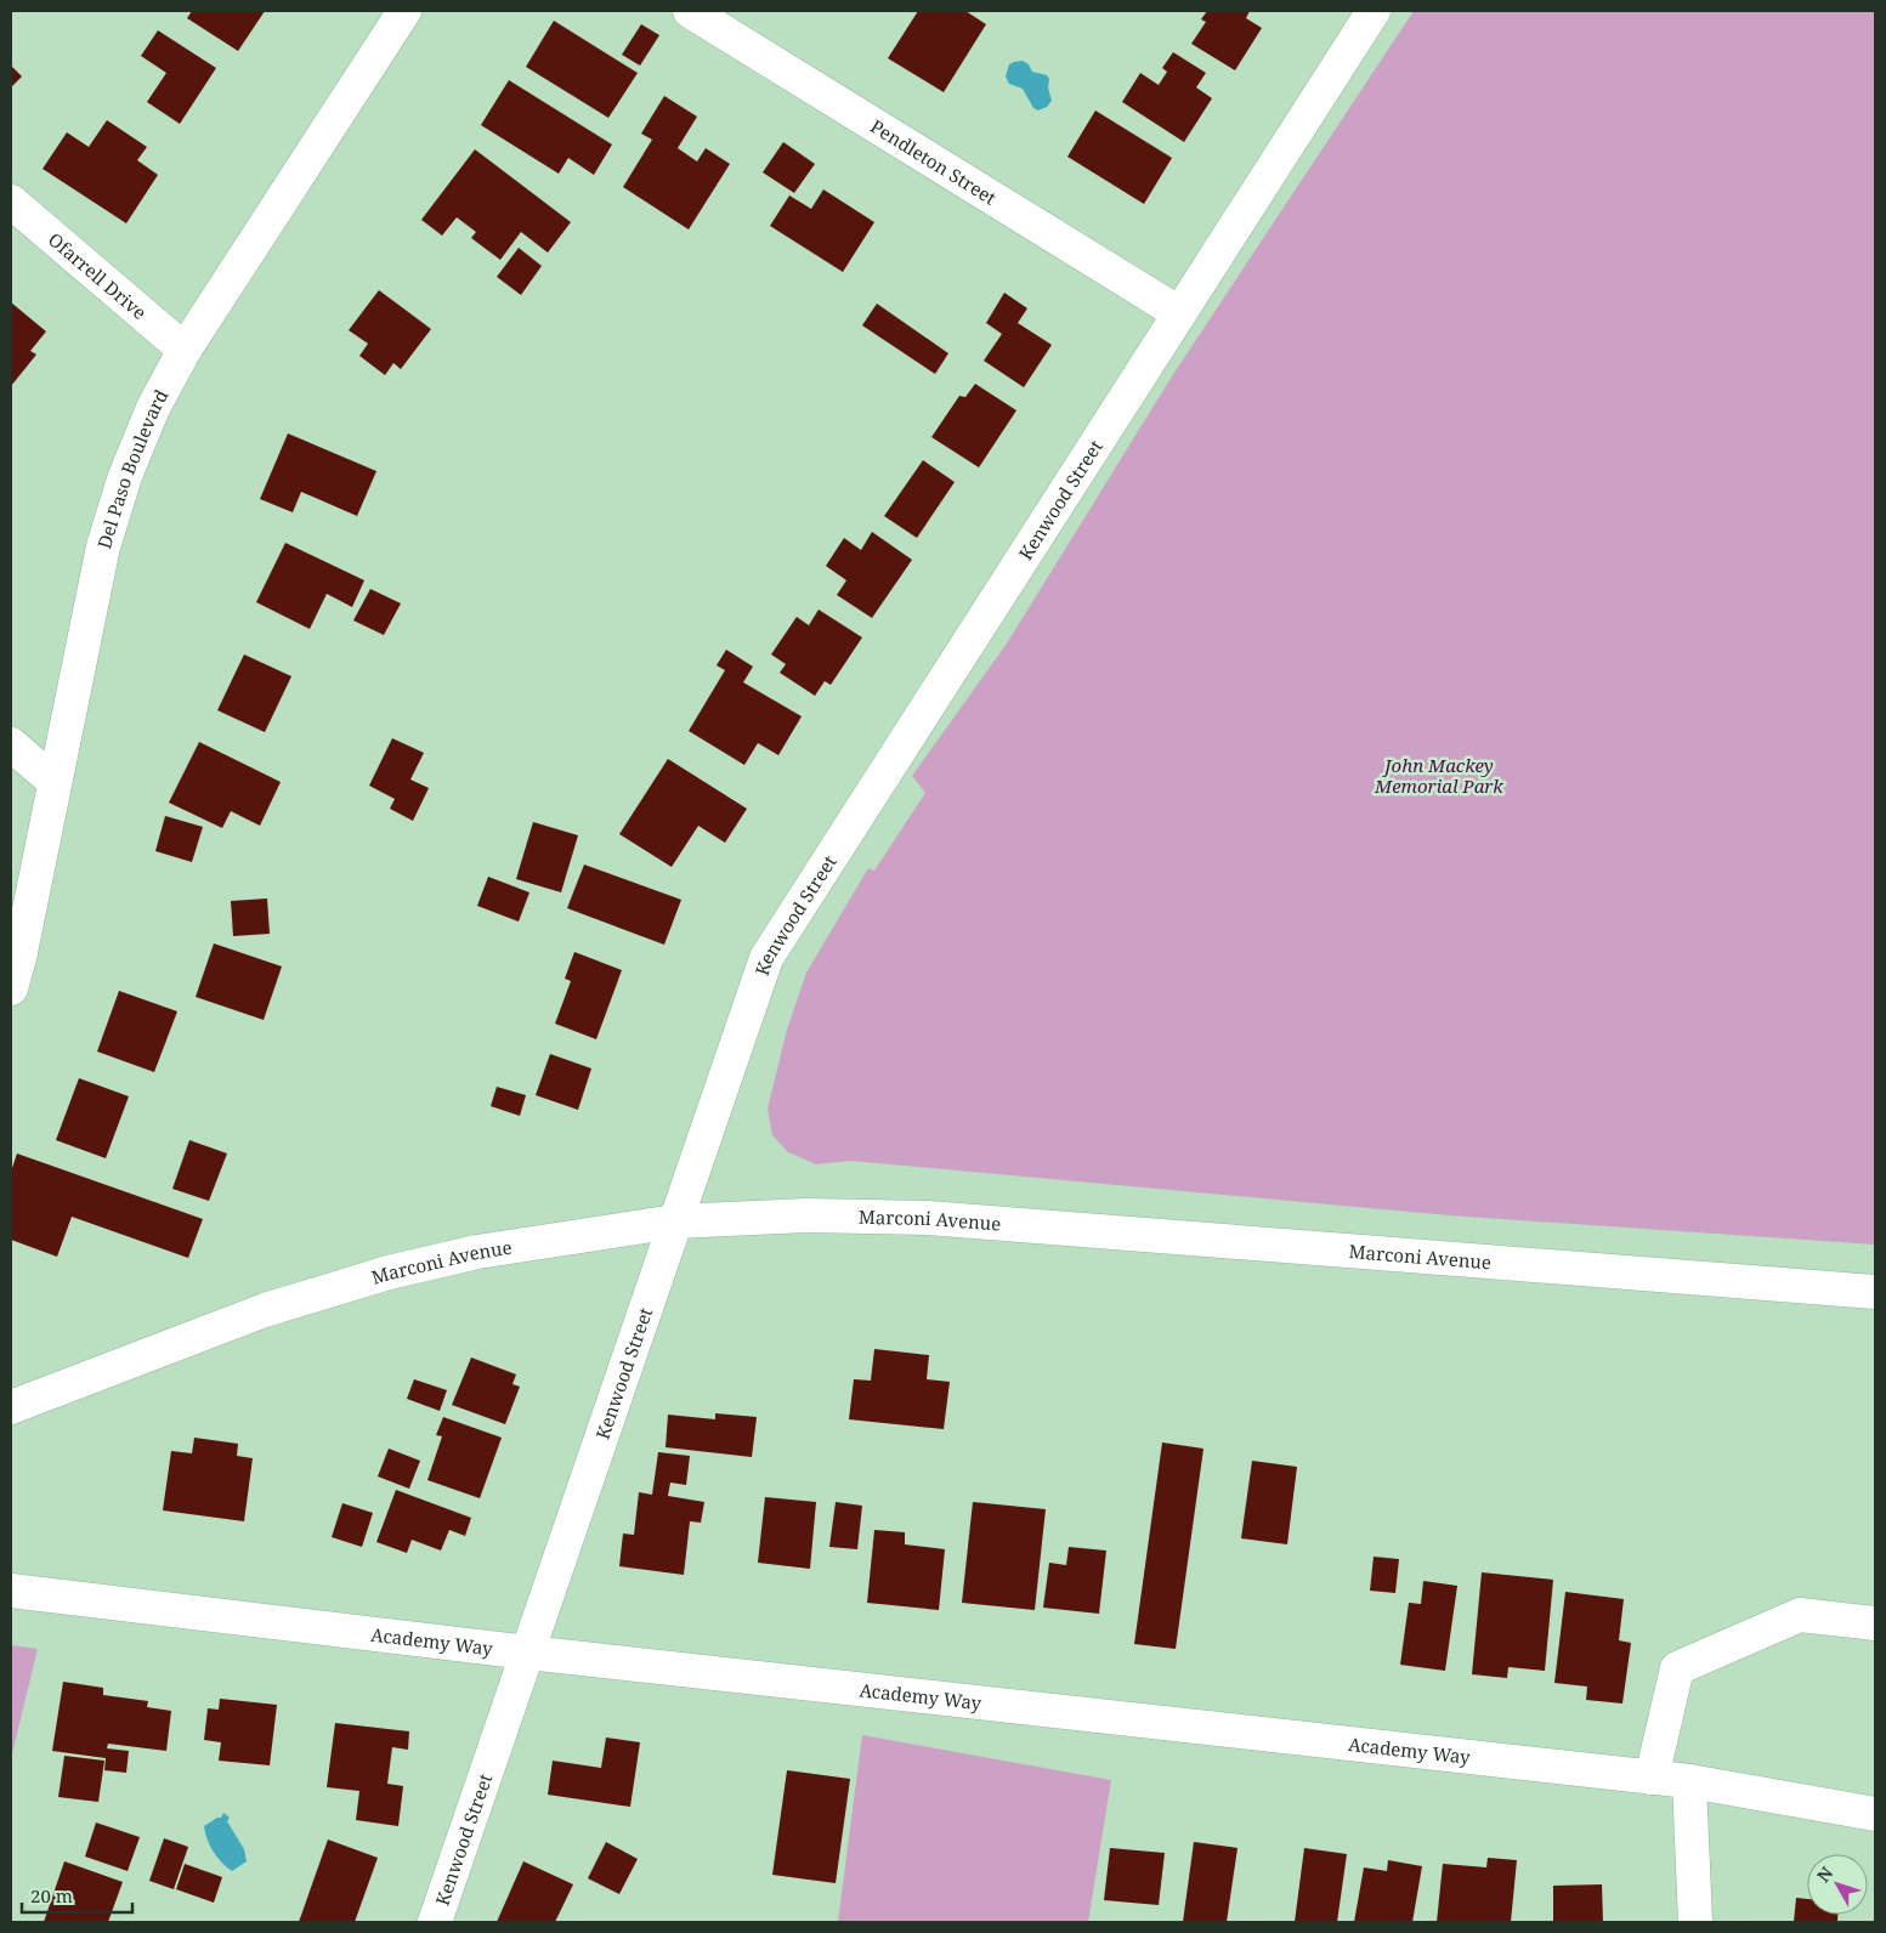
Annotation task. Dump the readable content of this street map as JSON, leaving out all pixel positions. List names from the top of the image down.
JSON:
{
  "streets": {
    "street": [
      "Pendleton Street",
      "Ofarrell Drive",
      "Del Paso Boulevard",
      "Kenwood Street",
      "Marconi Avenue",
      "Academy Way"
    ]
  },
  "crossings": [
    ["Pendleton Street", "Kenwood Street"],
    ["Ofarrell Drive", "Del Paso Boulevard"],
    ["Kenwood Street", "Marconi Avenue"],
    ["Kenwood Street", "Academy Way"]
  ],
  "parks": ["John Mackey Memorial Park"],
  "scale_bar": "20 m",
  "north": "top left"
}
